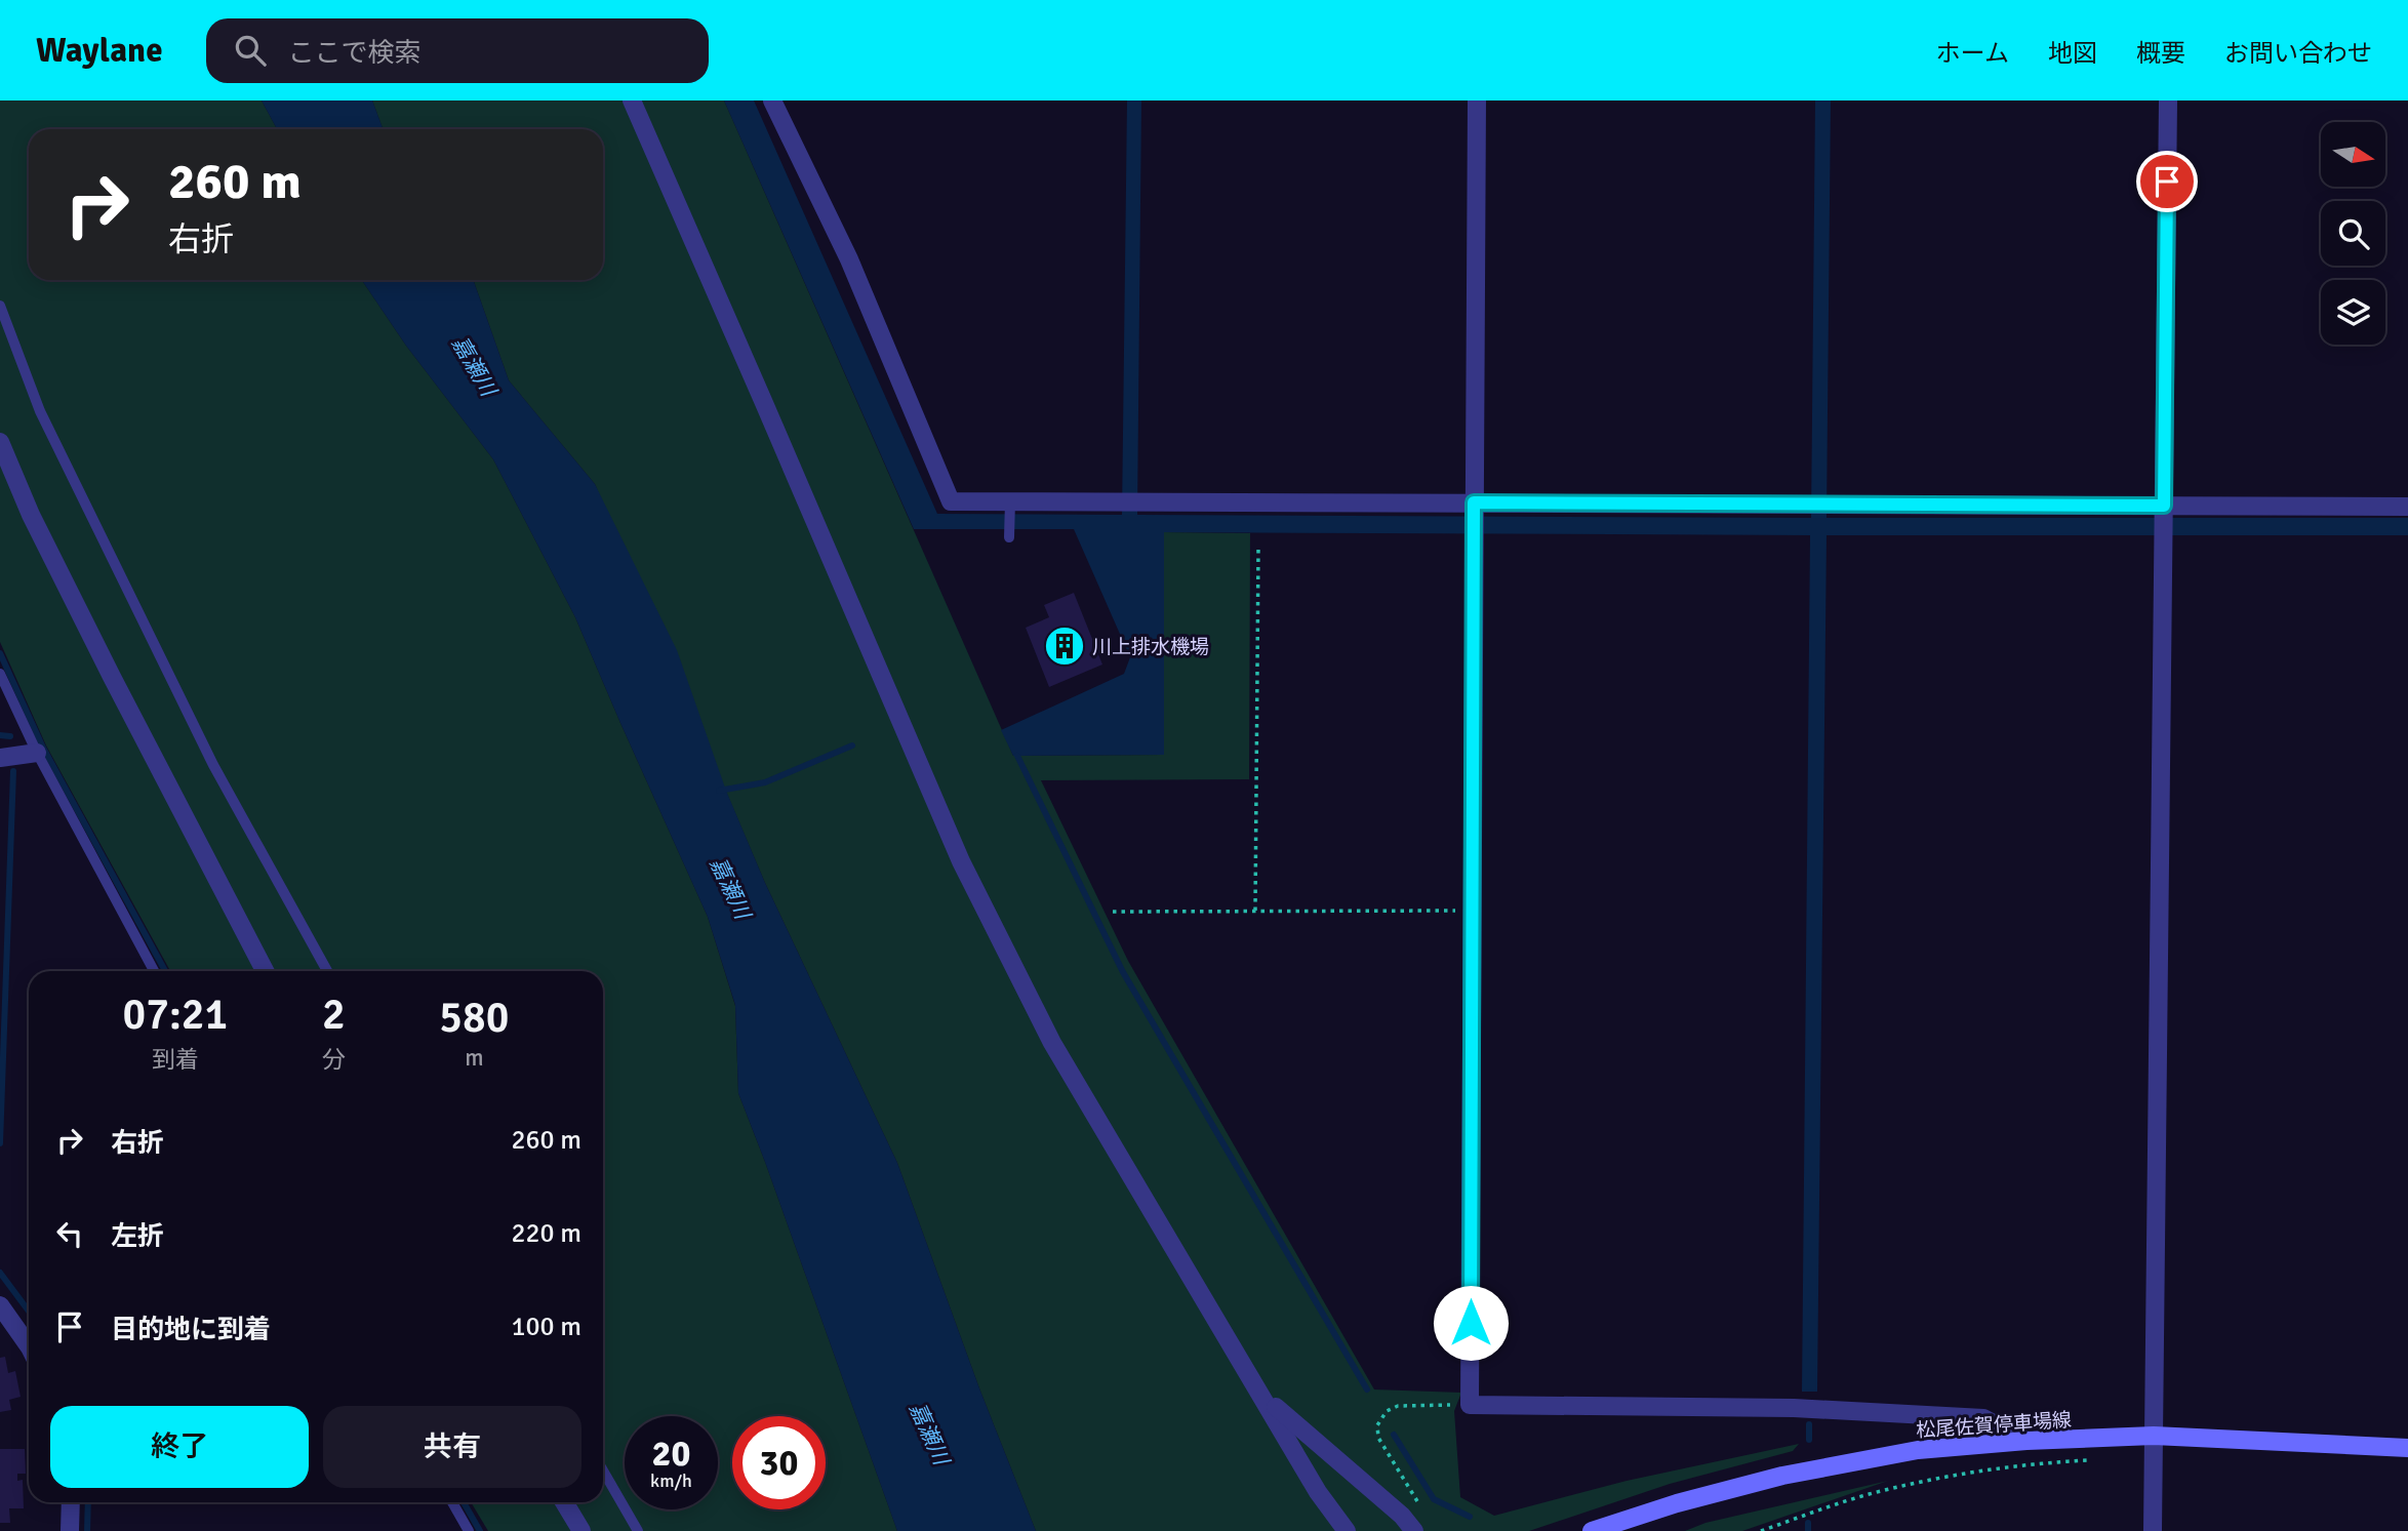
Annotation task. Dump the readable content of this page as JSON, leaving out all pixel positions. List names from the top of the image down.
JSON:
{
  "streets": {
    "main road": ["松尾佐賀停車場線"]
  },
  "water": ["嘉瀬川"],
  "places": {
    "building": ["川上排水機場"]
  },
  "north": "right",
  "page": {
    "header": "Waylane",
    "search": "ここで検索",
    "nav": [
      "ホーム",
      "地図",
      "概要",
      "お問い合わせ"
    ],
    "turn": ["260 m", "右折"],
    "eta": [
      "07:21",
      "到着",
      "2",
      "分",
      "580",
      "m"
    ],
    "list": [
      {
        "name": "右折",
        "value": "260 m"
      },
      {
        "name": "左折",
        "value": "220 m"
      },
      {
        "name": "目的地に到着",
        "value": "100 m"
      }
    ],
    "buttons": ["終了", "共有"],
    "speed": "20 km/h",
    "limit": "30"
  }
}
